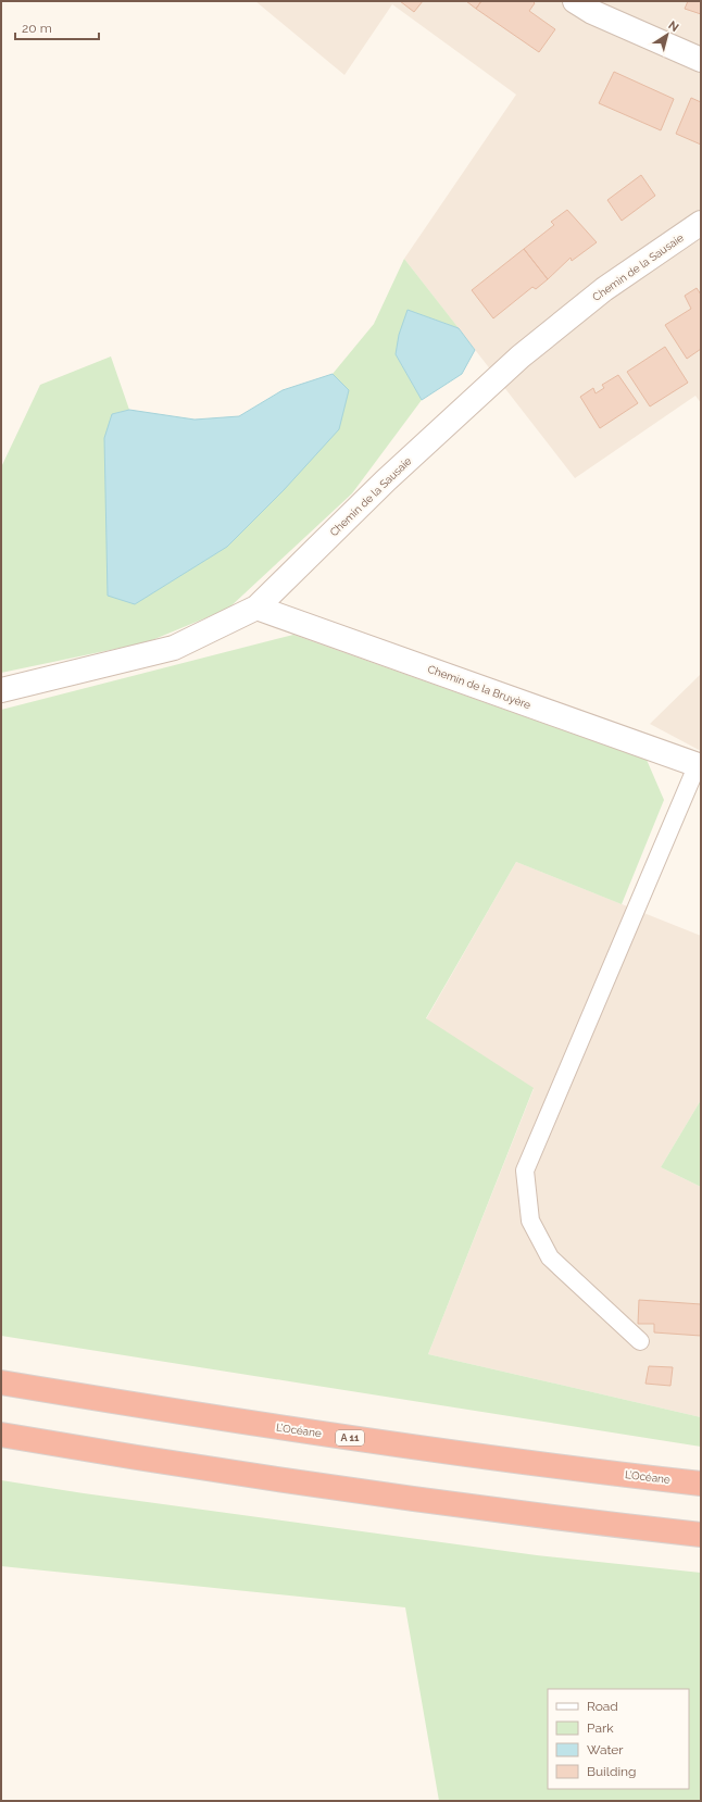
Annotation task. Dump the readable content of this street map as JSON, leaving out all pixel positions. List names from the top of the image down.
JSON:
{
  "streets": {
    "highway": ["L’Océane", "A 11"],
    "street": ["Chemin de la Sausaie", "Chemin de la Bruyère"]
  },
  "crossings": [
    ["Chemin de la Sausaie", "Chemin de la Bruyère"]
  ],
  "legend": [
    "Road",
    "Park",
    "Water",
    "Building"
  ],
  "scale_bar": "20 m",
  "north": "top right"
}
